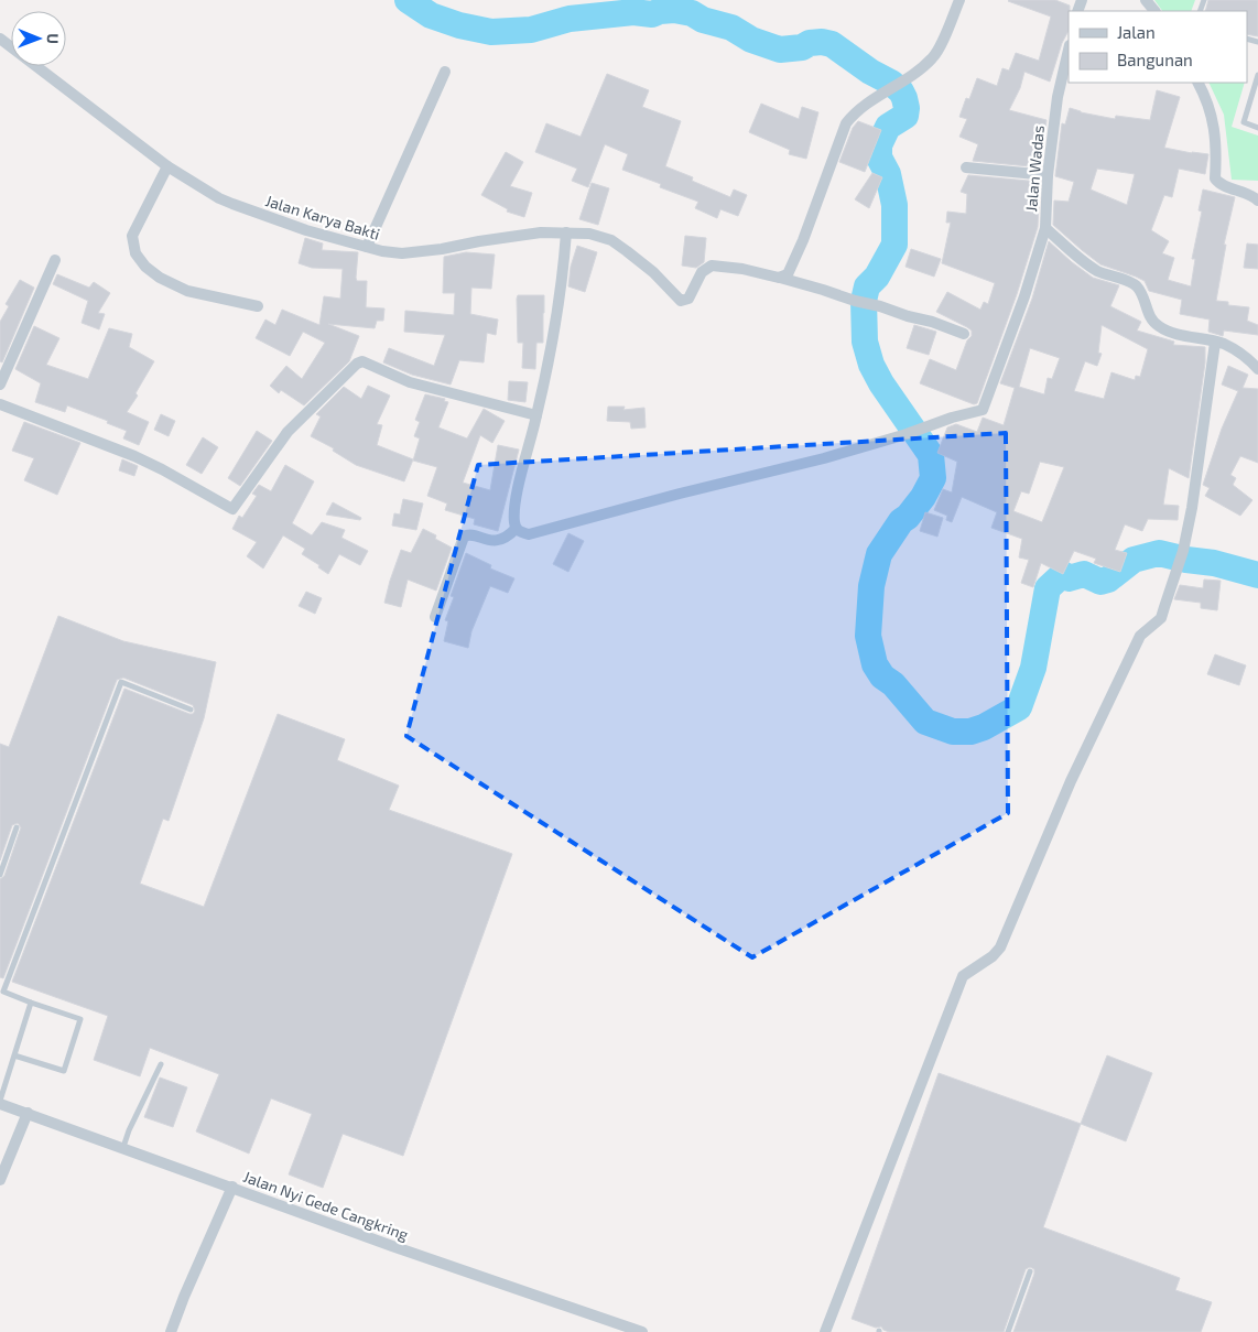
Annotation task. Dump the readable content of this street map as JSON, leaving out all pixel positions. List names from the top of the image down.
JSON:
{
  "streets": {
    "street": ["Jalan Wadas", "Jalan Karya Bakti", "Jalan Nyi Gede Cangkring"]
  },
  "legend": ["Jalan", "Bangunan"],
  "north": "right"
}
